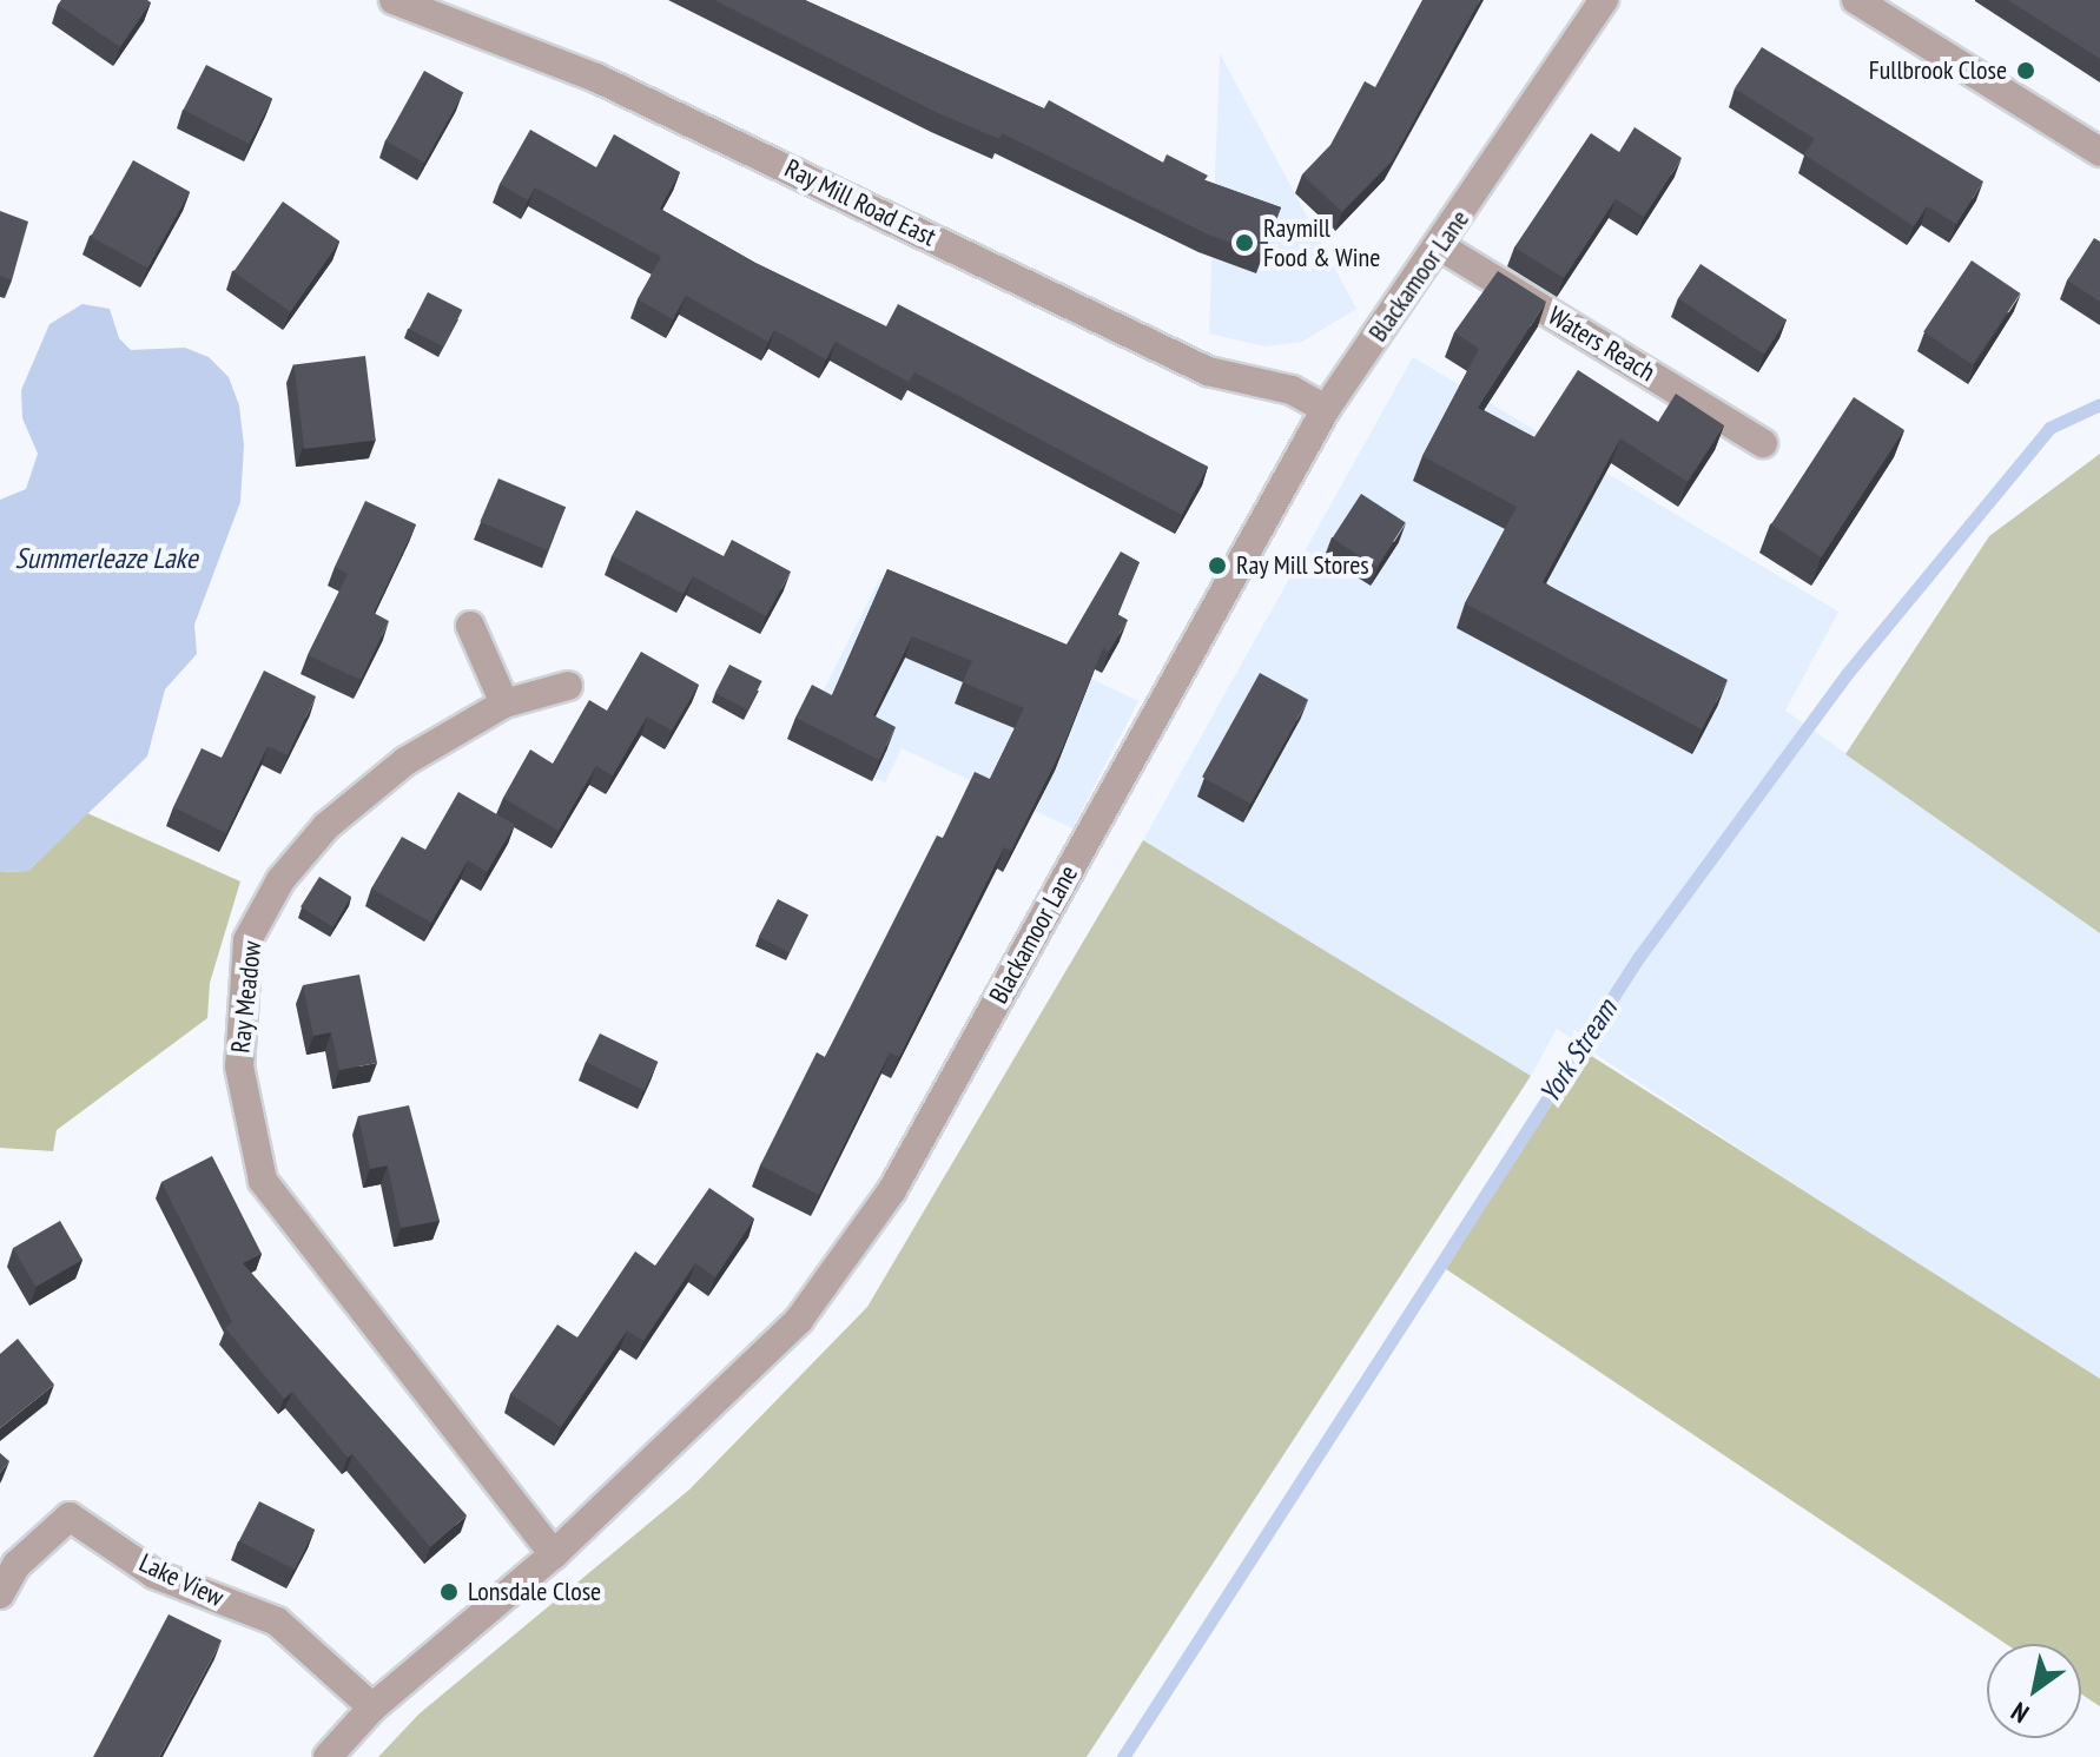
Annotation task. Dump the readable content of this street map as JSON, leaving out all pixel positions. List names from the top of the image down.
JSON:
{
  "streets": {
    "street": [
      "Ray Mill Road East",
      "Blackamoor Lane",
      "Waters Reach",
      "Ray Meadow",
      "Lake View"
    ]
  },
  "crossings": [
    ["Ray Mill Road East", "Blackamoor Lane"],
    ["Blackamoor Lane", "Waters Reach"],
    ["Blackamoor Lane", "Ray Meadow"],
    ["Blackamoor Lane", "Lake View"]
  ],
  "water": ["Summerleaze Lake", "York Stream"],
  "places": [
    "Fullbrook Close",
    "Raymill Food & Wine",
    "Ray Mill Stores",
    "Lonsdale Close"
  ],
  "north": "bottom left"
}
